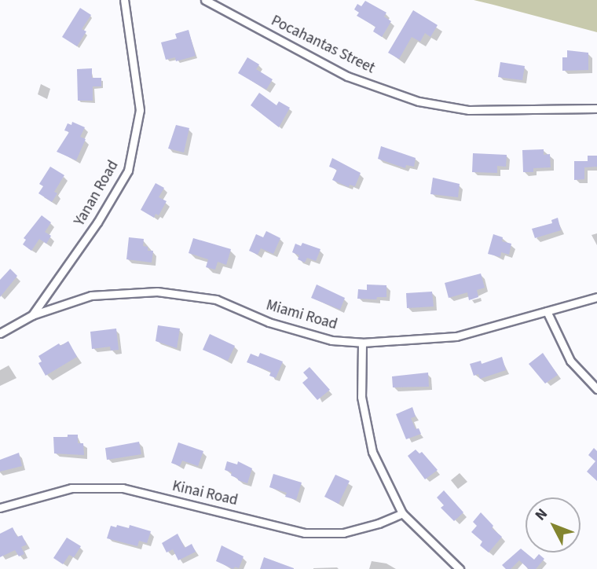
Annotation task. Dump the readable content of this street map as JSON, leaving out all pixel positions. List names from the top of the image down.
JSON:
{
  "streets": {
    "street": [
      "Pocahantas Street",
      "Yanan Road",
      "Miami Road",
      "Kinai Road"
    ]
  },
  "crossings": [
    ["Yanan Road", "Miami Road"]
  ],
  "north": "top left"
}
